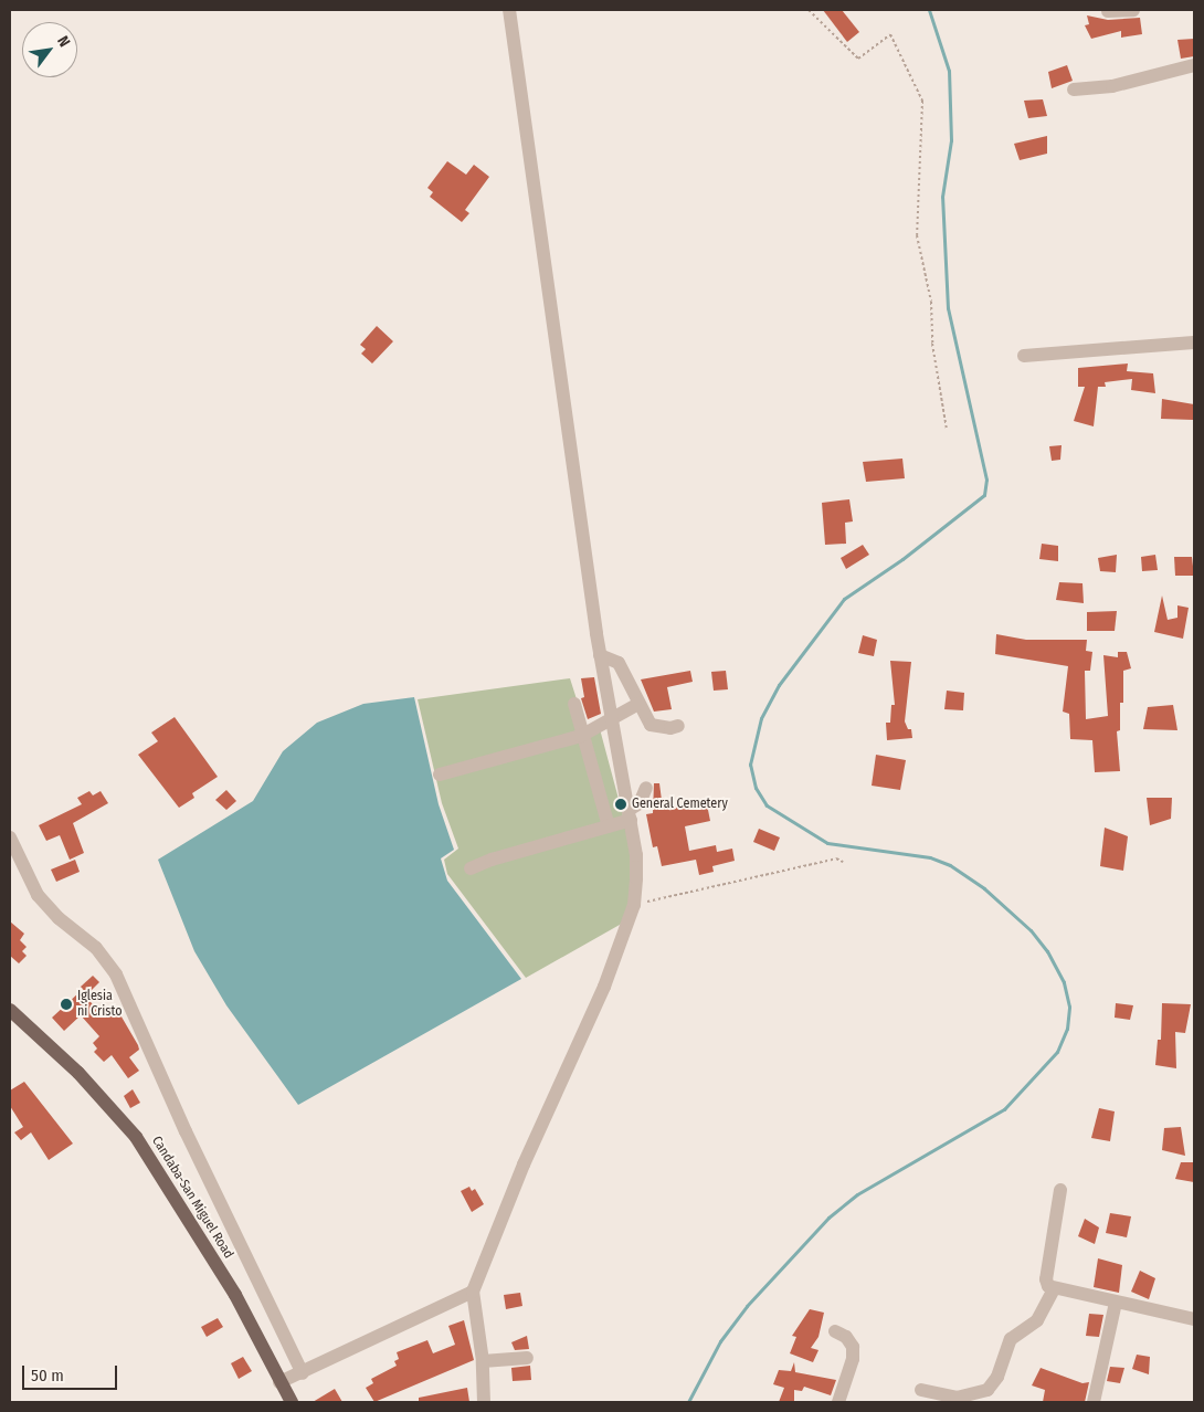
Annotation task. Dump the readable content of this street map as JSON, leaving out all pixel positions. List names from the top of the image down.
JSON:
{
  "streets": {
    "main road": ["Candaba-San Miguel Road"]
  },
  "places": ["General Cemetery", "Iglesia ni Cristo"],
  "scale_bar": "50 m",
  "north": "top right"
}
